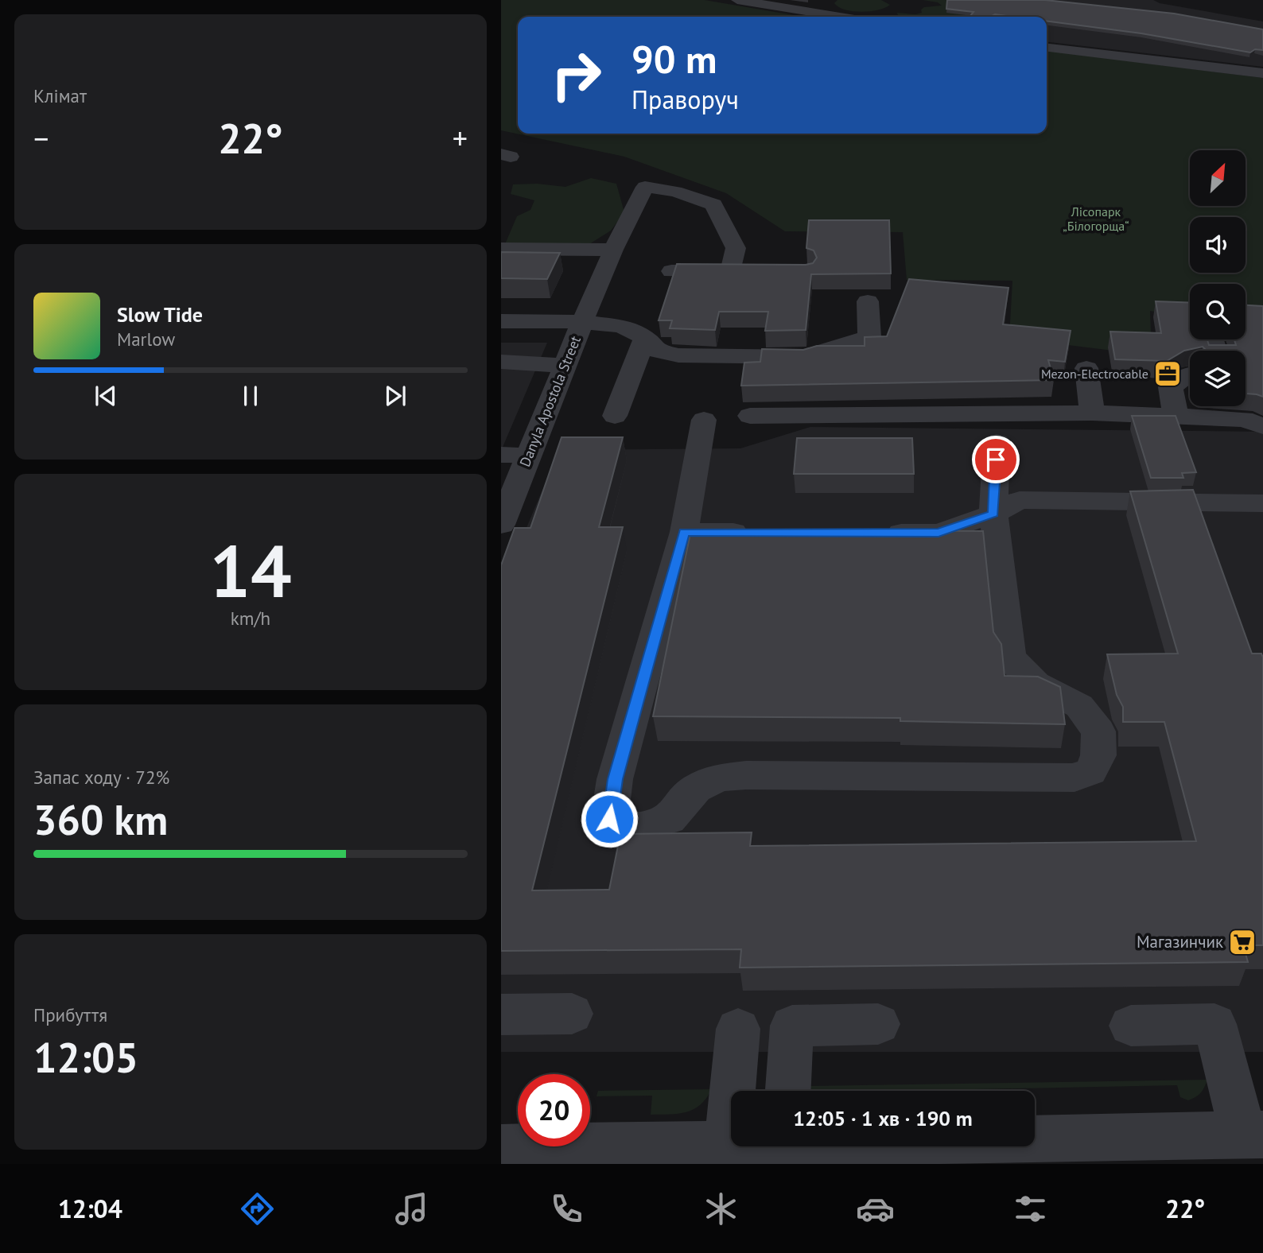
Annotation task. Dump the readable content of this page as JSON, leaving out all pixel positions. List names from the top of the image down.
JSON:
{
  "streets": {
    "street": ["Danyla Apostola Street"]
  },
  "parks": ["Лісопарк „Білогорща“"],
  "places": {
    "office": ["Mezon-Electrocable"],
    "supermarket": ["Магазинчик"]
  },
  "north": "top right",
  "page": {
    "tile": [
      "Клімат",
      ["14", "km/h"],
      ["Запас ходу · 72%", "360 km"],
      ["Прибуття", "12:05"]
    ],
    "turn": ["90 m", "Праворуч"],
    "heat": ["−", "22°", "+"],
    "song": ["Slow Tide", "Marlow"],
    "limit": "20",
    "trip": "12:05 · 1 хв · 190 m",
    "tabs": ["12:04", "22°"]
  }
}
